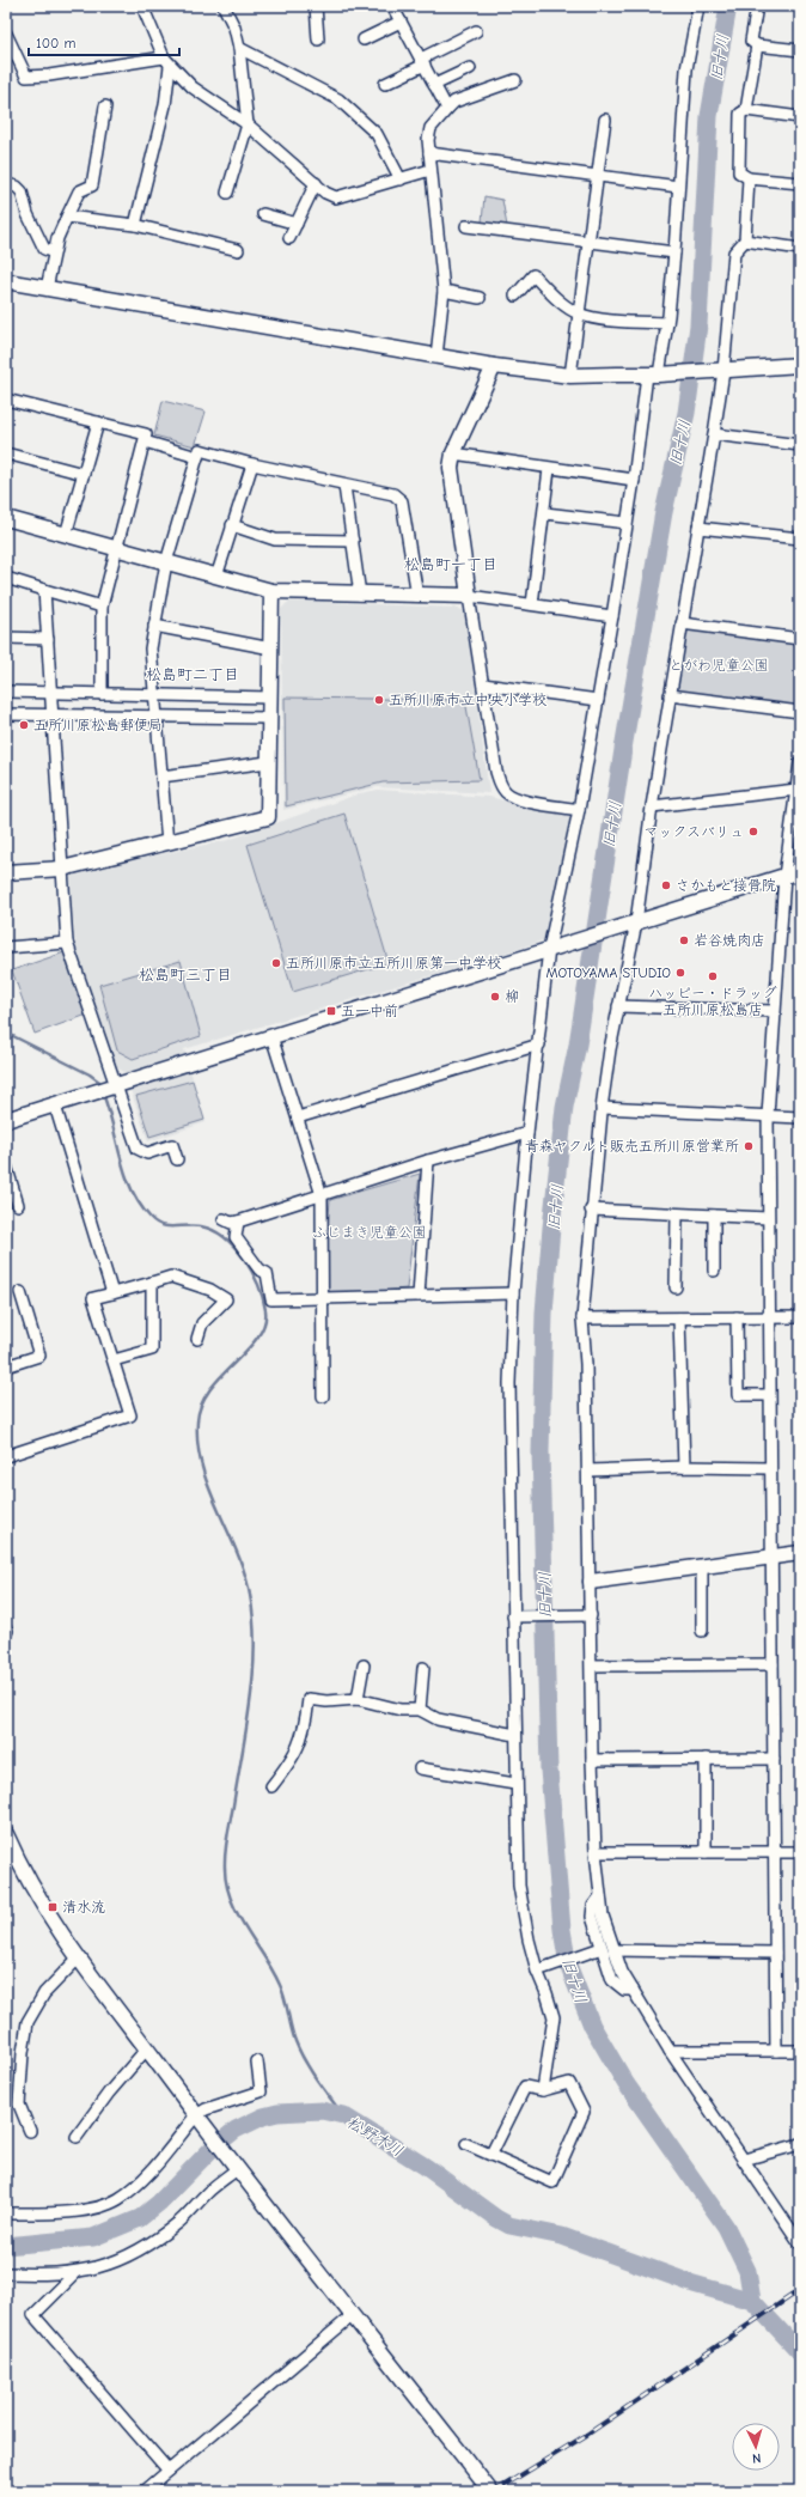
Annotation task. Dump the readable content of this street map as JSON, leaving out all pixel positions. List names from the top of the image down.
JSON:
{
  "districts": ["松島町一丁目", "松島町二丁目", "松島町三丁目"],
  "water": ["旧十川", "松野木川"],
  "parks": ["とがわ児童公園", "ふじまき児童公園"],
  "places": {
    "other": [
      "五所川原市立中央小学校",
      "五所川原松島郵便局",
      "マックスバリュ",
      "さかもと接骨院",
      "岩谷焼肉店",
      "五所川原市立五所川原第一中学校",
      "MOTOYAMA STUDIO",
      "ハッピー・ドラッグ 五所川原松島店",
      "柳",
      "青森ヤクルト販売五所川原営業所"
    ],
    "transit": ["五一中前", "清水流"]
  },
  "scale_bar": "100 m",
  "north": "bottom"
}
